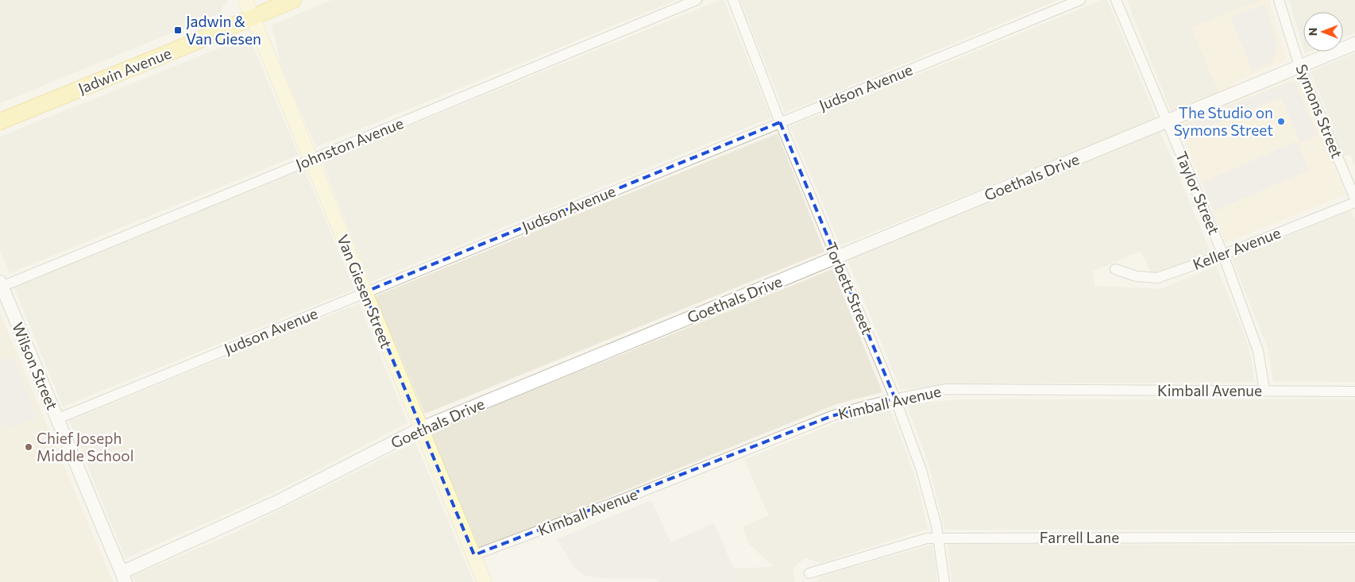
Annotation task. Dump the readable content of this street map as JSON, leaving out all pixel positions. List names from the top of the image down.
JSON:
{
  "streets": {
    "main road": ["Jadwin Avenue", "Van Giesen Street"],
    "street": [
      "Judson Avenue",
      "Symons Street",
      "Johnston Avenue",
      "Goethals Drive",
      "Taylor Street",
      "Keller Avenue",
      "Torbett Street",
      "Wilson Street",
      "Kimball Avenue",
      "Farrell Lane"
    ]
  },
  "crossings": [
    ["Jadwin Avenue", "Van Giesen Street"],
    ["Judson Avenue", "Torbett Street"],
    ["Judson Avenue", "Van Giesen Street"],
    ["Judson Avenue", "Wilson Street"],
    ["Symons Street", "Goethals Drive"],
    ["Johnston Avenue", "Van Giesen Street"],
    ["Johnston Avenue", "Wilson Street"],
    ["Goethals Drive", "Taylor Street"],
    ["Goethals Drive", "Torbett Street"],
    ["Goethals Drive", "Van Giesen Street"],
    ["Goethals Drive", "Wilson Street"],
    ["Taylor Street", "Keller Avenue"],
    ["Taylor Street", "Kimball Avenue"],
    ["Torbett Street", "Kimball Avenue"],
    ["Torbett Street", "Farrell Lane"],
    ["Van Giesen Street", "Kimball Avenue"]
  ],
  "places": {
    "transit": ["Jadwin & Van Giesen"],
    "other": ["The Studio on Symons Street", "Chief Joseph Middle School"]
  },
  "north": "left"
}
